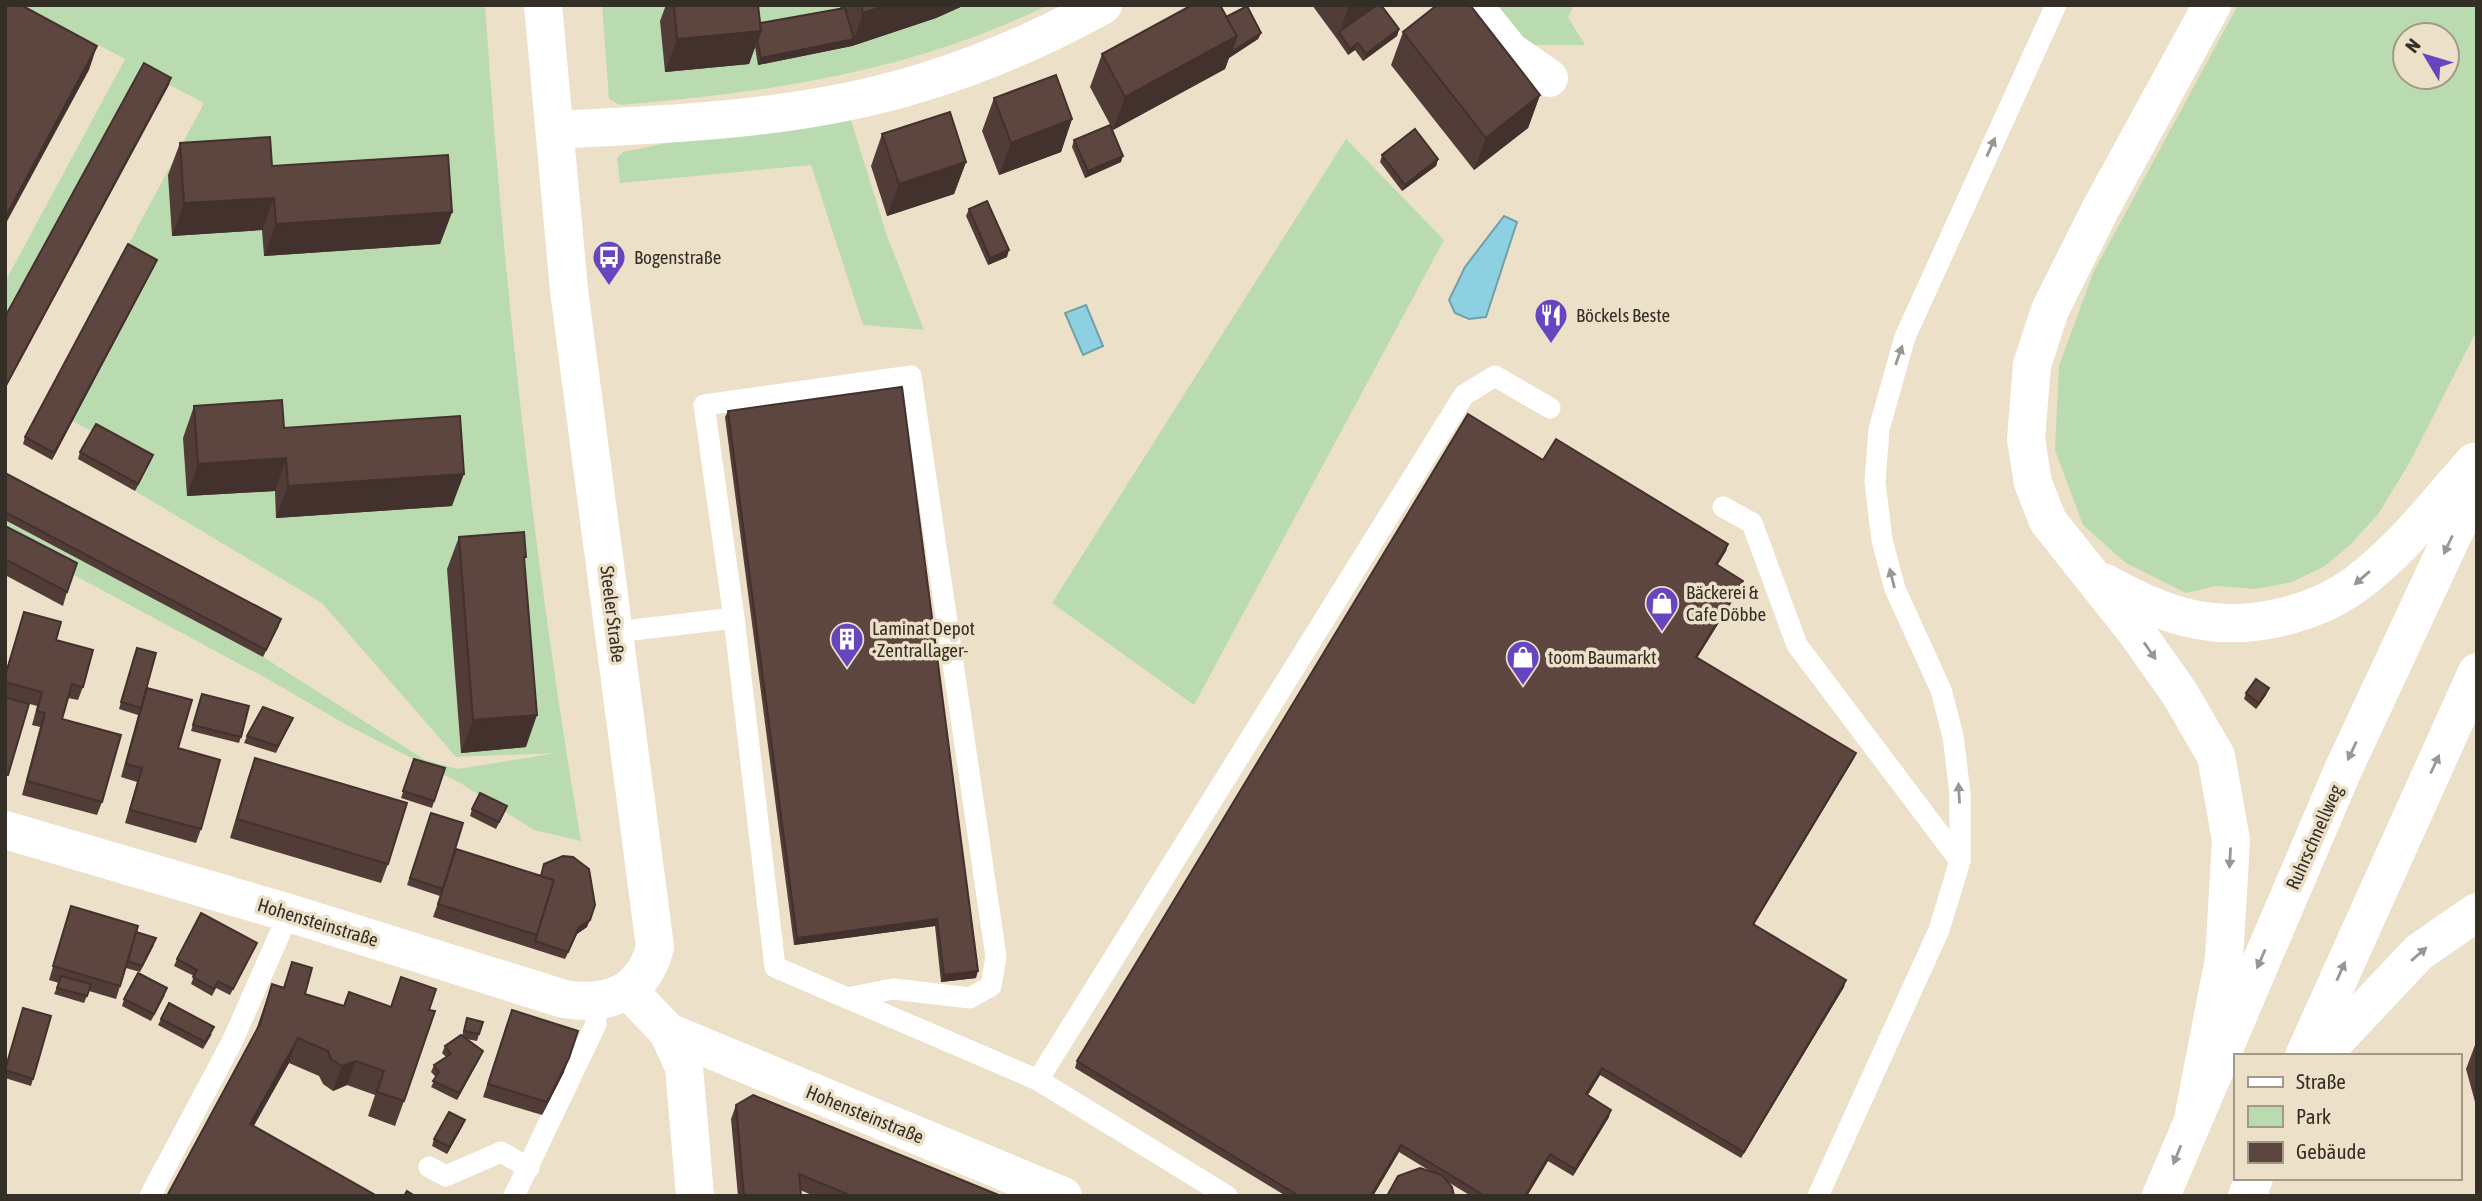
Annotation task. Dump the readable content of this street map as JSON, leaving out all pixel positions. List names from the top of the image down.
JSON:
{
  "streets": {
    "main road": ["Steeler Straße", "Ruhrschnellweg", "Hohensteinstraße"]
  },
  "crossings": [
    ["Steeler Straße", "Hohensteinstraße"]
  ],
  "places": {
    "bus stop": ["Bogenstraße"],
    "restaurant": ["Böckels Beste"],
    "shop": ["Bäckerei & Cafe Döbbe", "toom Baumarkt"],
    "building": ["Laminat Depot -Zentrallager-"]
  },
  "legend": ["Straße", "Park", "Gebäude"],
  "north": "top left"
}
